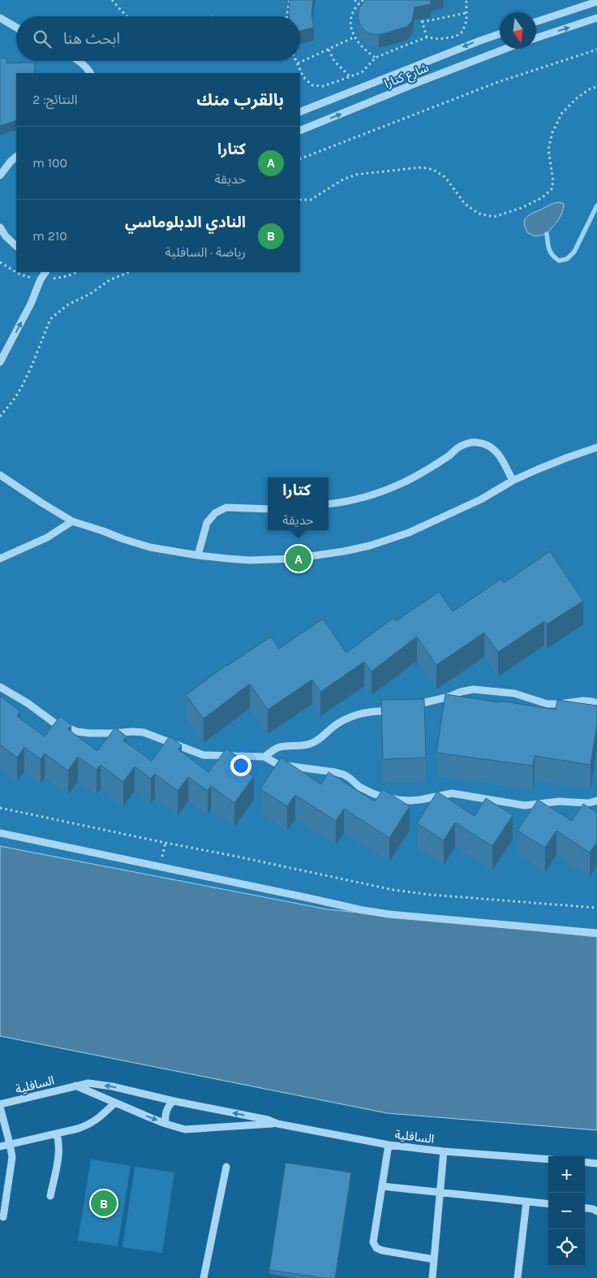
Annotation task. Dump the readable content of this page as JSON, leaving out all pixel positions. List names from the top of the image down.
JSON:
{
  "streets": {
    "street": ["شارع كتارا", "السافلية"]
  },
  "north": "bottom",
  "page": {
    "search": "ابحث هنا",
    "heading": ["بالقرب منك", "النتائج: 2"],
    "list": [
      {
        "mark": "A",
        "name": "كتارا",
        "note": "حديقة",
        "value": "100 m"
      },
      {
        "mark": "B",
        "name": "النادي الدبلوماسي",
        "note": "رياضة · السافلية",
        "value": "210 m"
      }
    ],
    "popup": ["كتارا", "حديقة"],
    "pins": ["A", "B"],
    "map_buttons": ["+", "−"]
  }
}
